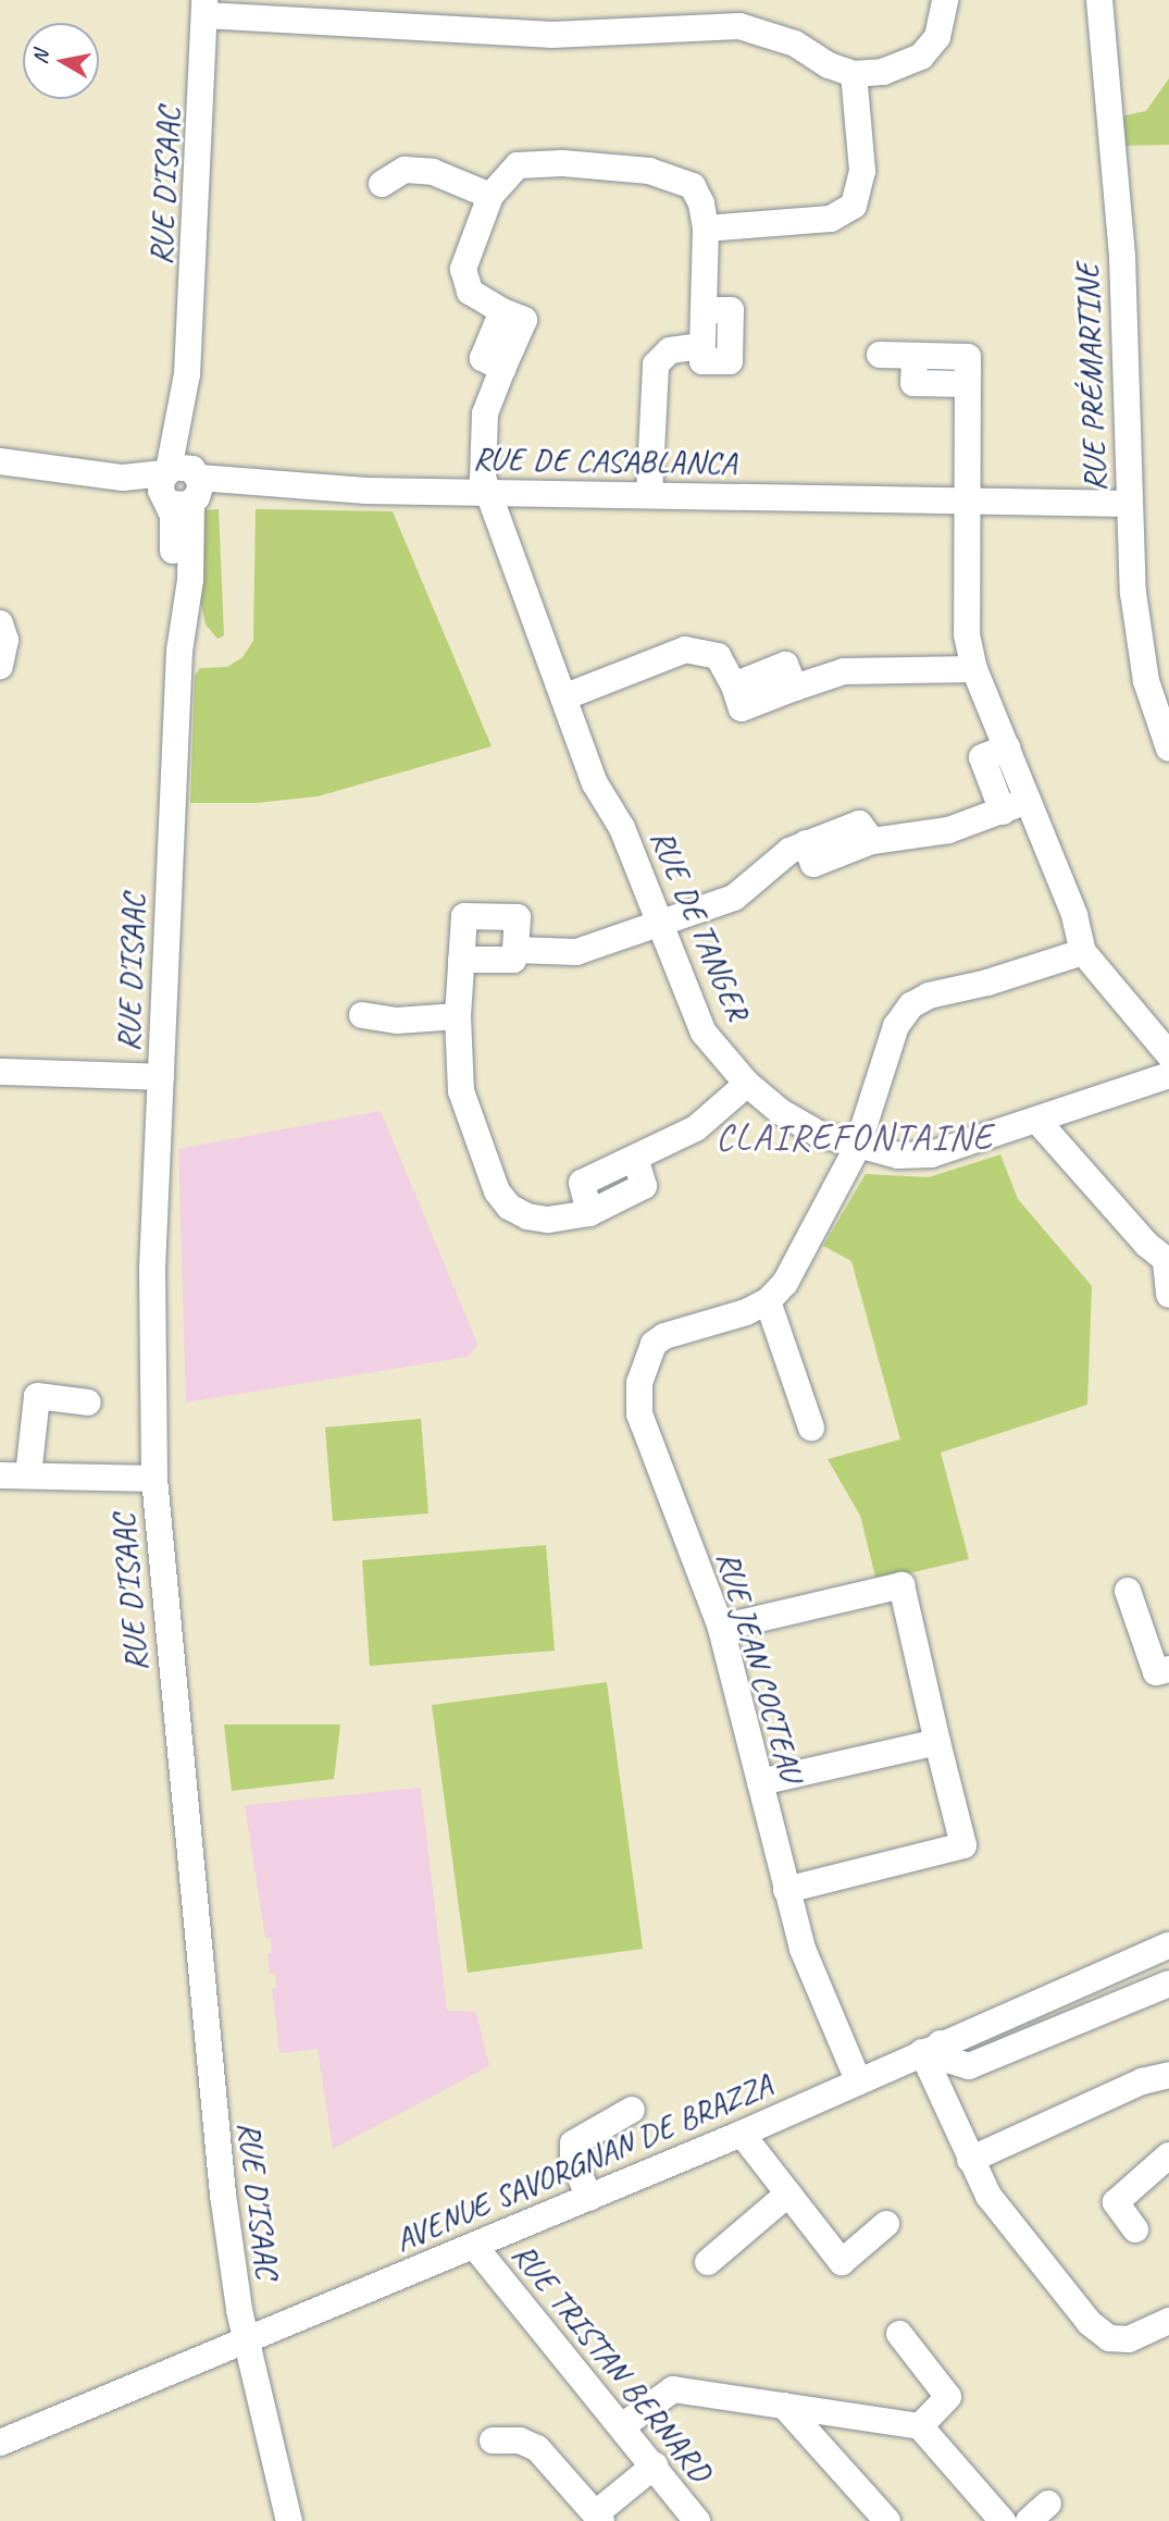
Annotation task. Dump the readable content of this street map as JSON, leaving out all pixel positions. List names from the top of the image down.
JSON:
{
  "streets": {
    "street": [
      "RUE D'ISAAC",
      "RUE PRÉMARTINE",
      "RUE DE CASABLANCA",
      "RUE DE TANGER",
      "RUE JEAN COCTEAU",
      "AVENUE SAVORGNAN DE BRAZZA",
      "RUE TRISTAN BERNARD"
    ]
  },
  "crossings": [
    ["RUE D'ISAAC", "RUE DE CASABLANCA"],
    ["RUE D'ISAAC", "AVENUE SAVORGNAN DE BRAZZA"],
    ["RUE PRÉMARTINE", "RUE DE CASABLANCA"],
    ["RUE DE CASABLANCA", "RUE DE TANGER"],
    ["RUE JEAN COCTEAU", "AVENUE SAVORGNAN DE BRAZZA"],
    ["AVENUE SAVORGNAN DE BRAZZA", "RUE TRISTAN BERNARD"]
  ],
  "districts": ["CLAIREFONTAINE"],
  "north": "left"
}
